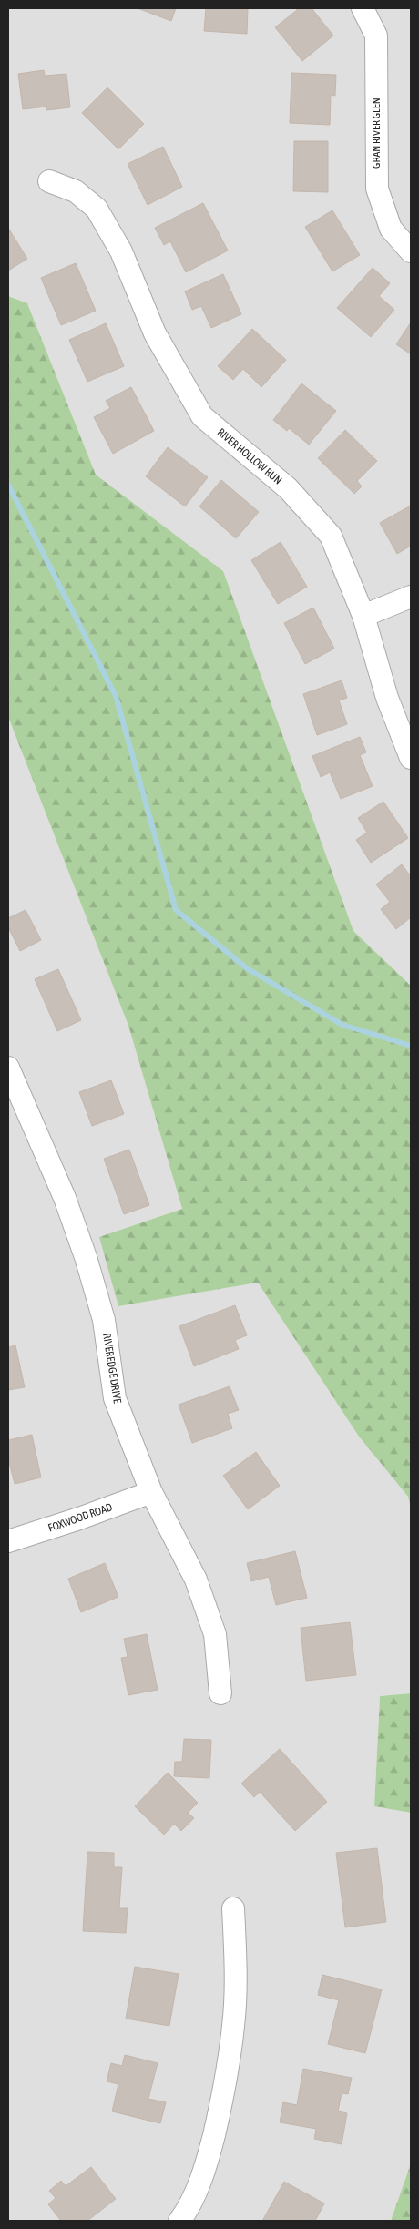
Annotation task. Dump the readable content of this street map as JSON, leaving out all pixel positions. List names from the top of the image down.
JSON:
{
  "streets": {
    "street": [
      "GRAN RIVER GLEN",
      "RIVER HOLLOW RUN",
      "RIVEREDGE DRIVE",
      "FOXWOOD ROAD"
    ]
  },
  "crossings": [
    ["RIVEREDGE DRIVE", "FOXWOOD ROAD"]
  ]
}
